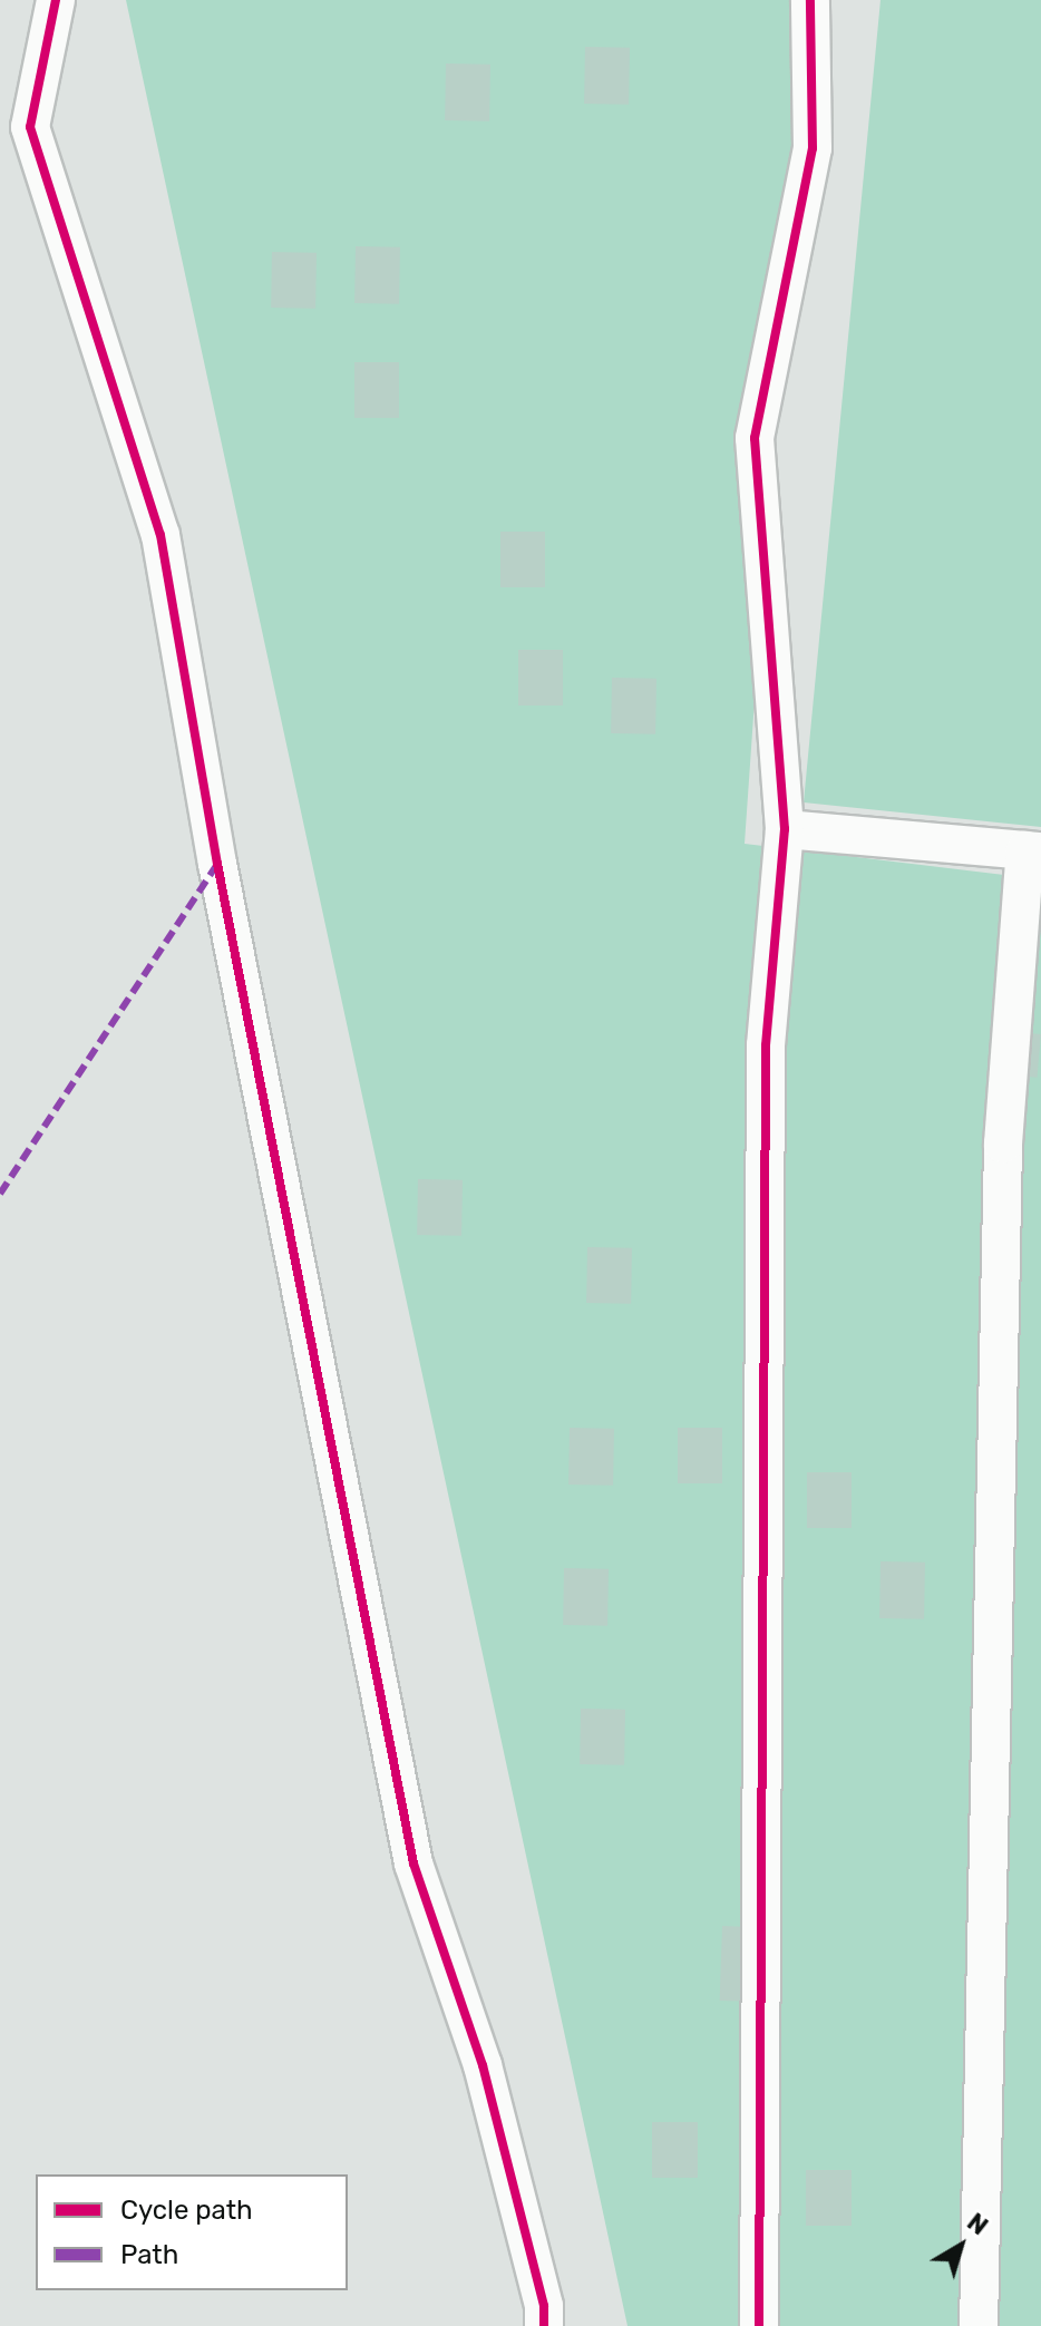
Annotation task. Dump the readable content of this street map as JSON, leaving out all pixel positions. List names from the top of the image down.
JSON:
{
  "legend": ["Cycle path", "Path"],
  "north": "top right"
}
